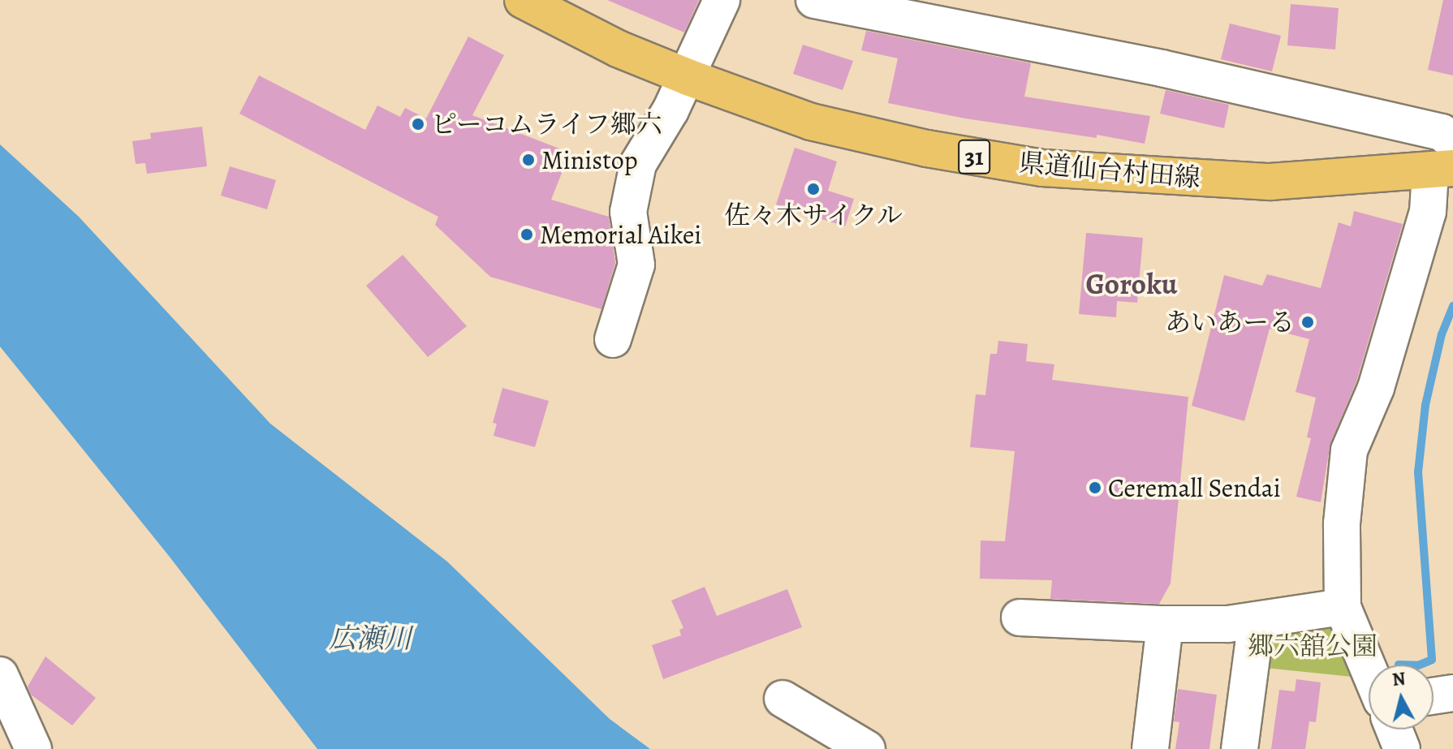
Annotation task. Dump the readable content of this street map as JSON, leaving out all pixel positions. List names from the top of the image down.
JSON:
{
  "streets": {
    "main road": ["31", "県道仙台村田線"]
  },
  "districts": ["Goroku"],
  "water": ["広瀬川"],
  "parks": ["郷六舘公園"],
  "places": [
    "ピーコムライフ郷六",
    "Ministop",
    "佐々木サイクル",
    "Memorial Aikei",
    "あいあーる",
    "Ceremall Sendai"
  ],
  "north": "top"
}
